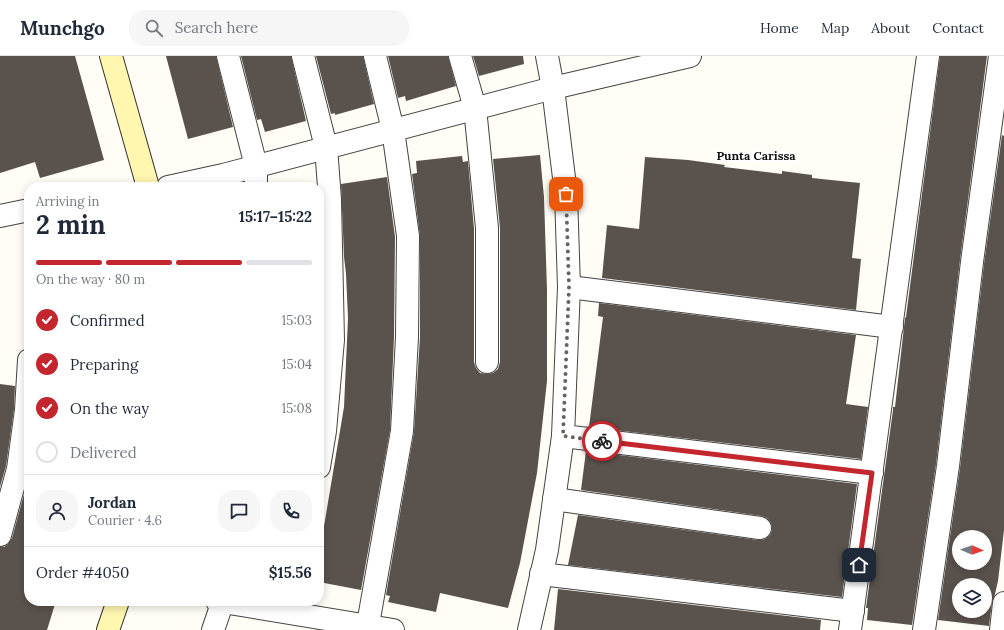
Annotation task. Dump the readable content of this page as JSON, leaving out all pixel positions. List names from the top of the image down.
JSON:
{
  "districts": ["Punta Carissa"],
  "north": "right",
  "page": {
    "header": "Munchgo",
    "search": "Search here",
    "nav": [
      "Home",
      "Map",
      "About",
      "Contact"
    ],
    "heading": ["2 min", "Arriving in", "15:17–15:22"],
    "panel": [
      "Jordan",
      "Courier · 4.6",
      "Order #4050",
      "$15.56"
    ],
    "bar": "On the way · 80 m",
    "list": [
      ["Confirmed", "15:03"],
      ["Preparing", "15:04"],
      ["On the way", "15:08"],
      "Delivered"
    ]
  }
}
